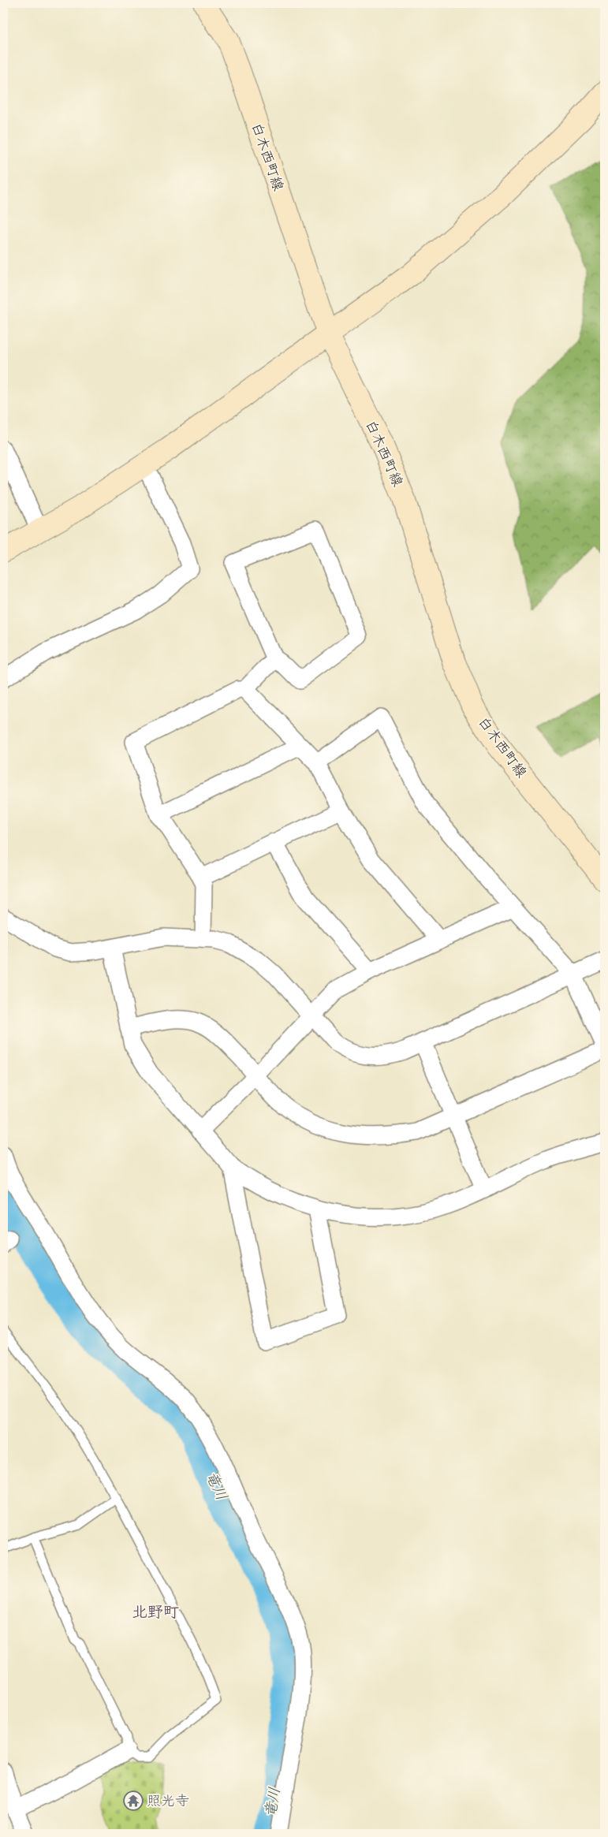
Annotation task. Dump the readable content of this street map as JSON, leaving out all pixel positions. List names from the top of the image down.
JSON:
{
  "streets": {
    "main road": ["白木西町線"]
  },
  "districts": ["北野町"],
  "water": ["竜川"],
  "places": {
    "temple": ["照光寺"]
  }
}
